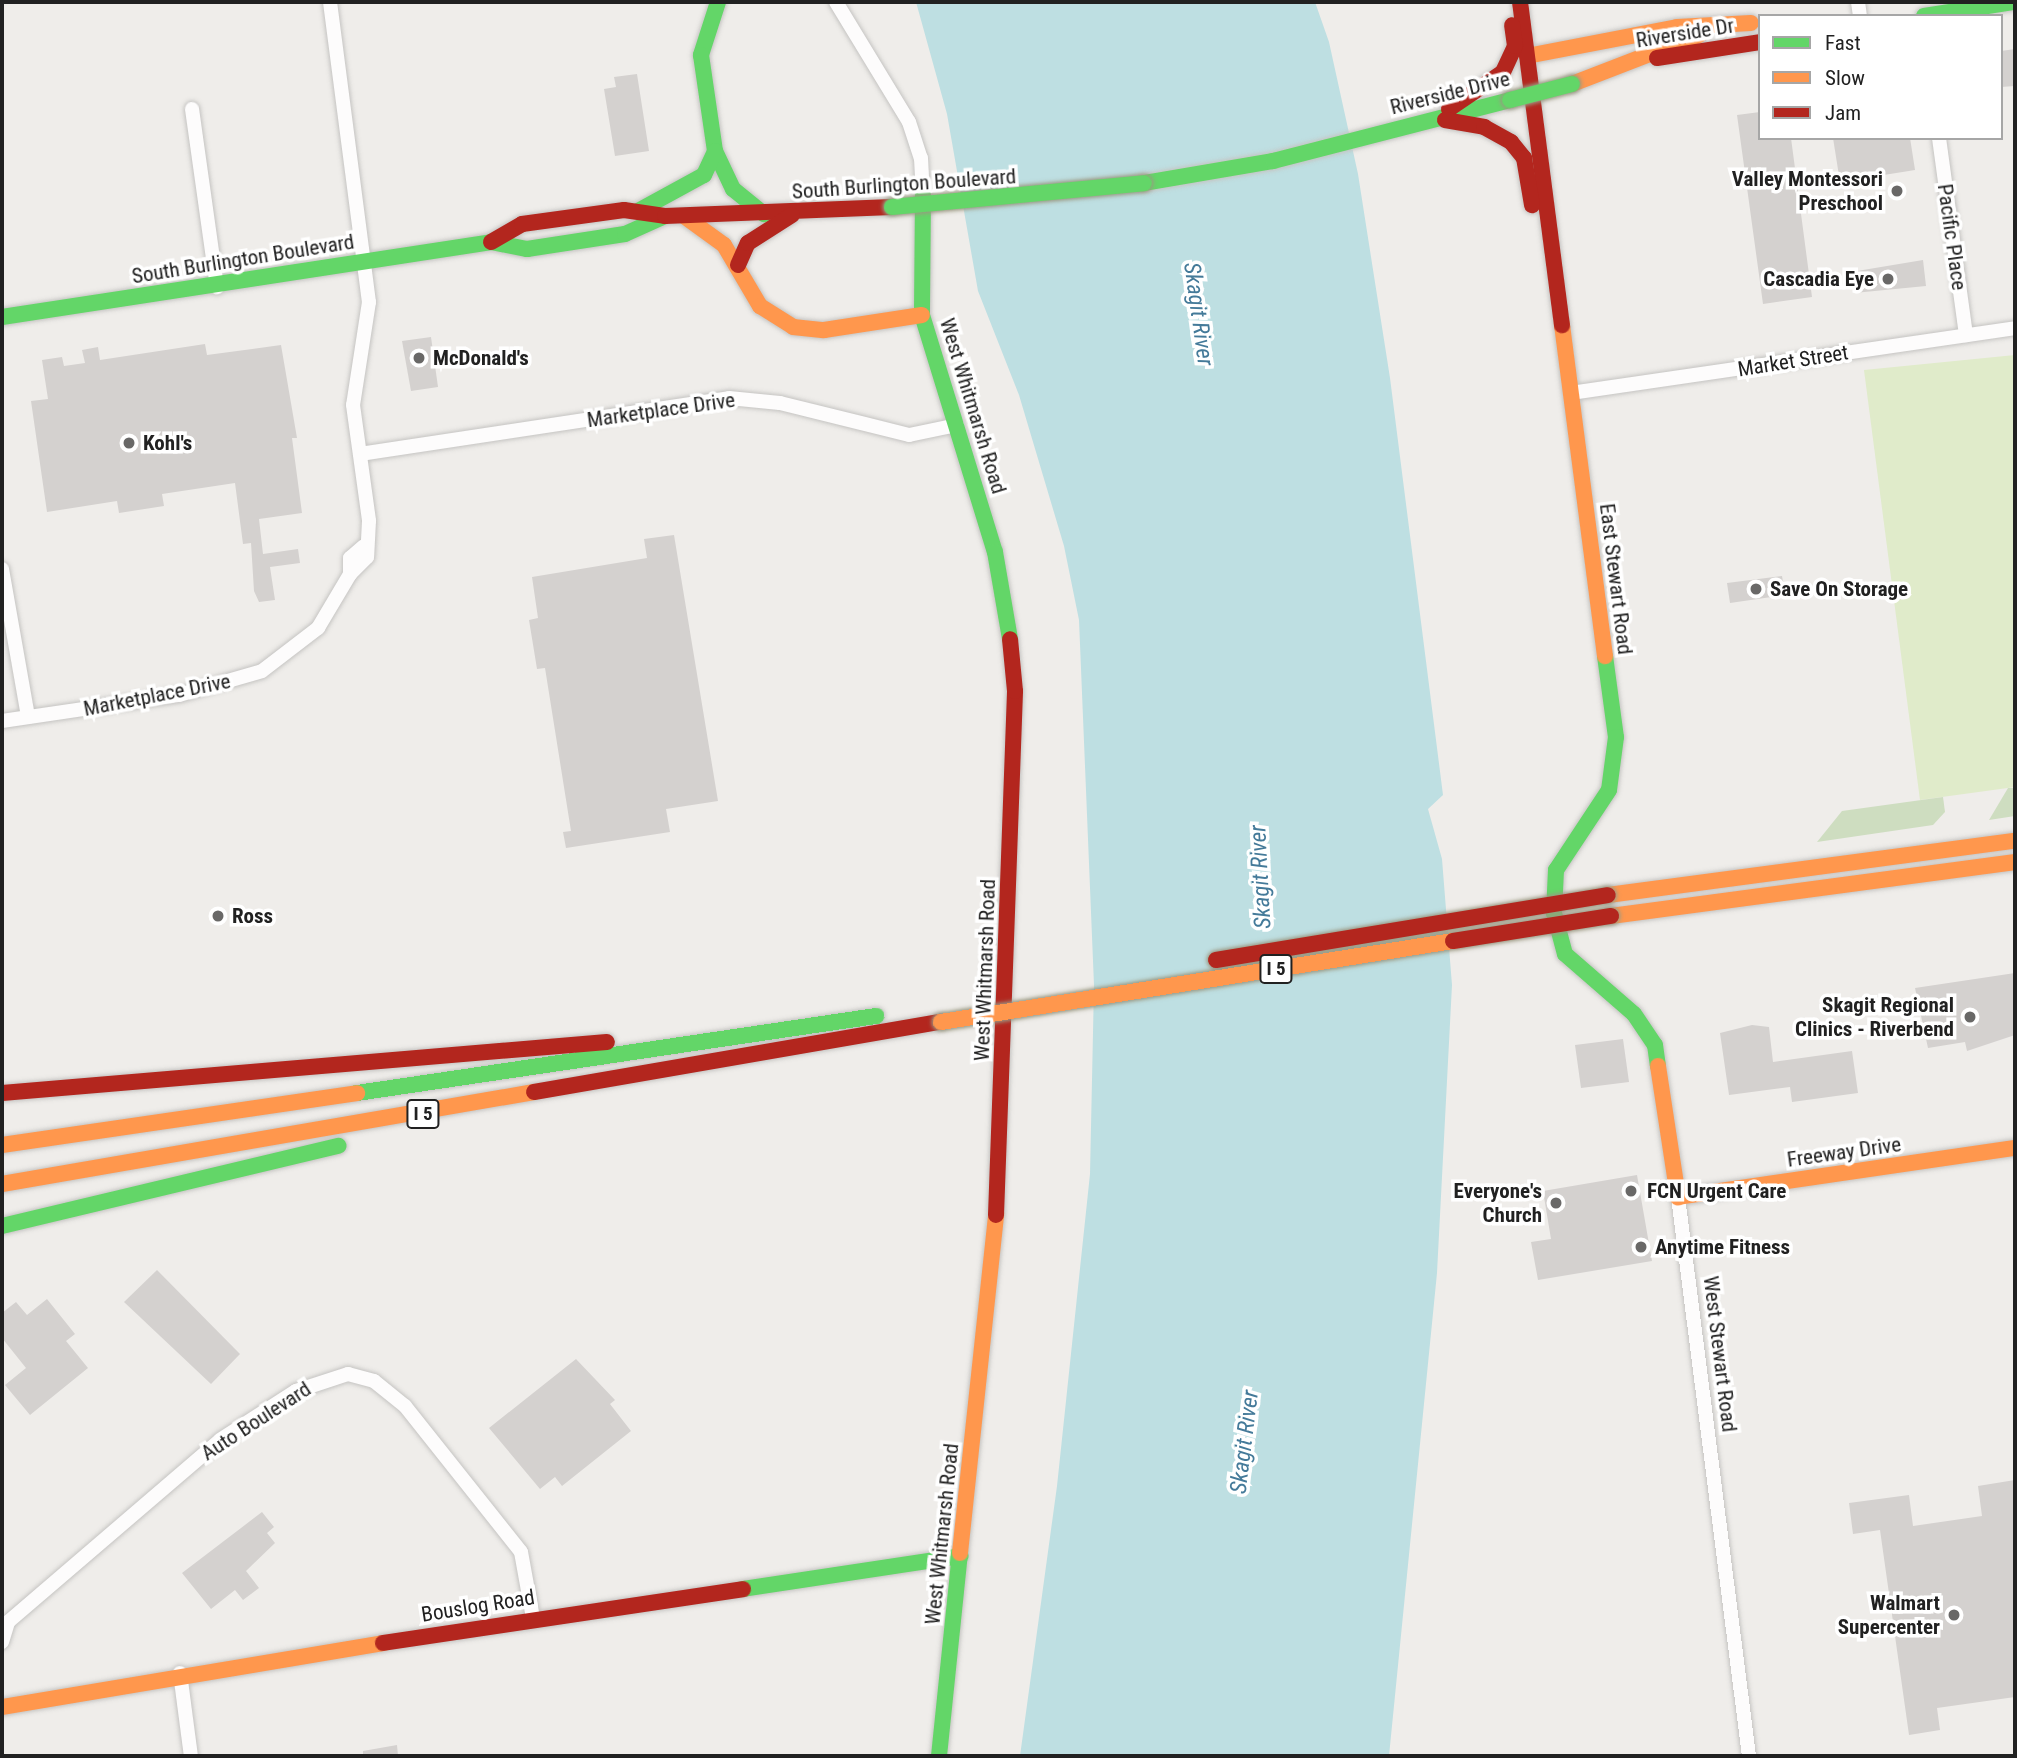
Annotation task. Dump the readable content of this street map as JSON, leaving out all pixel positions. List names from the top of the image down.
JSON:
{
  "streets": {
    "main road": [
      "Riverside Dr",
      "Riverside Drive",
      "South Burlington Boulevard",
      "West Whitmarsh Road",
      "East Stewart Road",
      "I 5",
      "Freeway Drive",
      "West Stewart Road",
      "Bouslog Road"
    ],
    "street": [
      "Pacific Place",
      "Market Street",
      "Marketplace Drive",
      "Auto Boulevard"
    ]
  },
  "crossings": [
    ["Riverside Dr", "Riverside Drive"],
    ["Riverside Drive", "South Burlington Boulevard"],
    ["Pacific Place", "Market Street"],
    ["Market Street", "East Stewart Road"],
    ["West Whitmarsh Road", "Marketplace Drive"],
    ["West Whitmarsh Road", "Bouslog Road"],
    ["East Stewart Road", "West Stewart Road"],
    ["Freeway Drive", "West Stewart Road"],
    ["Auto Boulevard", "Bouslog Road"]
  ],
  "water": ["Skagit River"],
  "places": [
    "Valley Montessori Preschool",
    "Cascadia Eye",
    "McDonald's",
    "Kohl's",
    "Save On Storage",
    "Ross",
    "Skagit Regional Clinics - Riverbend",
    "FCN Urgent Care",
    "Everyone's Church",
    "Anytime Fitness",
    "Walmart Supercenter"
  ],
  "legend": ["Fast", "Slow", "Jam"]
}
